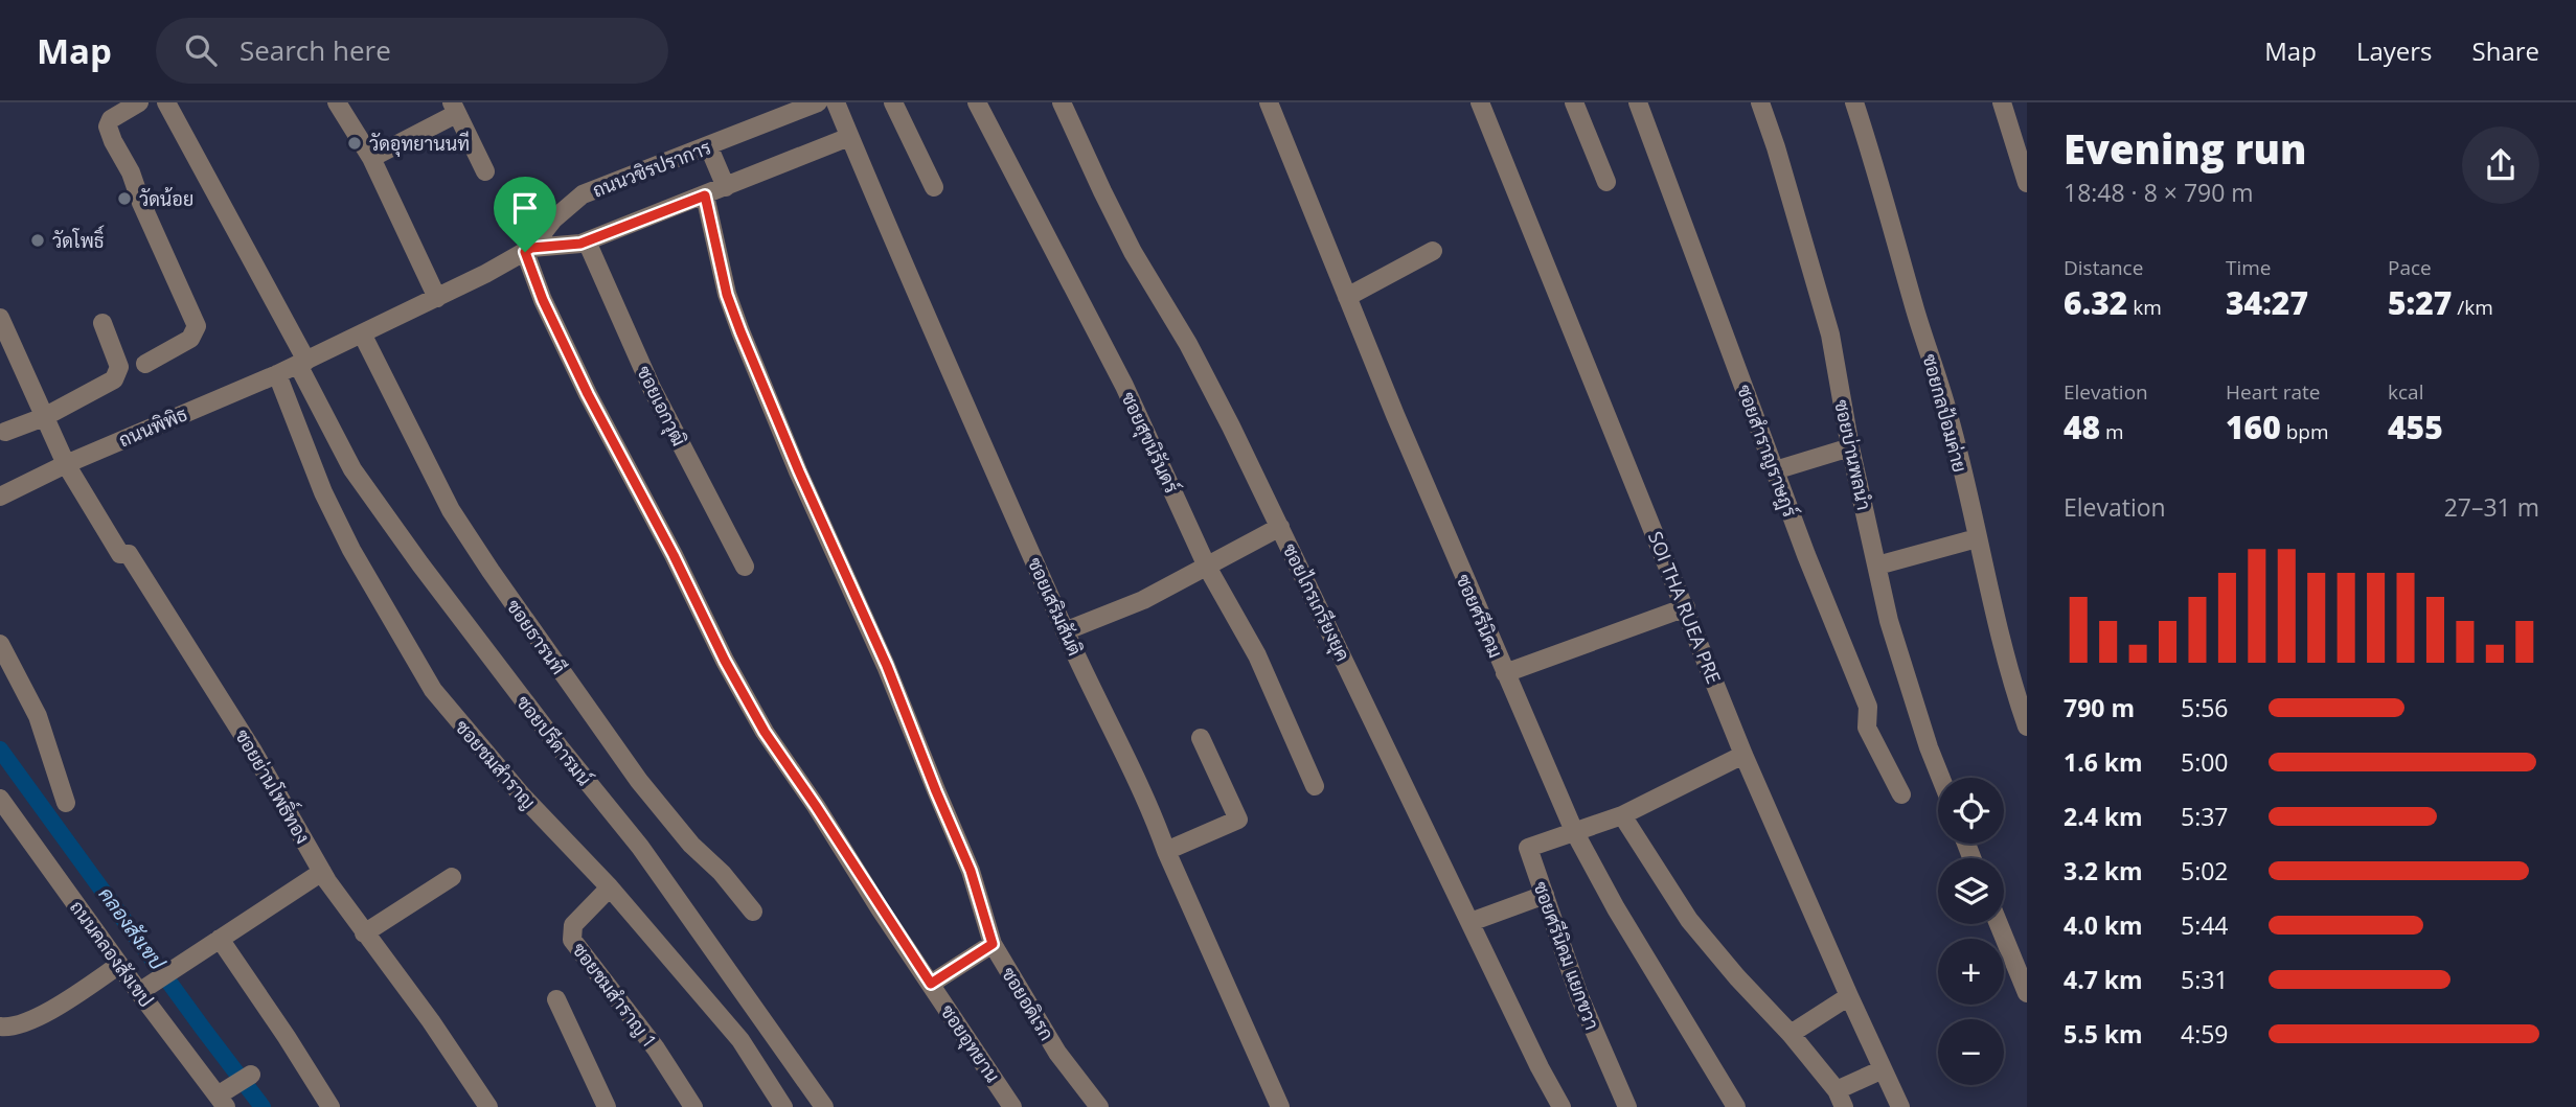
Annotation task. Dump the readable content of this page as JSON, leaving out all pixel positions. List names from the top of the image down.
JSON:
{
  "streets": {
    "street": [
      "ถนนวชิรปราการ",
      "ซอยเอกวุฒิ",
      "ซอยกลป้อมค่าย",
      "ถนนพิพิธ",
      "ซอยสุขนิรันดร์",
      "ซอยสำราญราษฎร์",
      "ซอยบ่านพลนำ",
      "ซอยไกรเกรียงยุค",
      "ซอยเสริมสันติ",
      "SOI THA RUEA PRE",
      "ซอยศรีนิคม",
      "ซอยธารนที",
      "ซอยปรีดารมน์",
      "ซอยชมสำราญ",
      "ซอยย่านโพธิ์ทอง",
      "ถนนคลองสังเขป",
      "ซอยศรีนิคม แยกขวา",
      "ซอยชมสำราญ 1",
      "ซอยอดิเรก",
      "ซอยอุทยาน"
    ]
  },
  "crossings": [
    ["ถนนวชิรปราการ", "ถนนพิพิธ"],
    ["ถนนวชิรปราการ", "ซอยธารนที"],
    ["ถนนวชิรปราการ", "ซอยปรีดารมน์"],
    ["ถนนวชิรปราการ", "ซอยอุทยาน"],
    ["ถนนพิพิธ", "ซอยปรีดารมน์"],
    ["ถนนพิพิธ", "ซอยชมสำราญ"],
    ["ถนนพิพิธ", "ซอยย่านโพธิ์ทอง"],
    ["ซอยศรีนิคม", "ซอยศรีนิคม แยกขวา"],
    ["ซอยชมสำราญ", "ซอยชมสำราญ 1"]
  ],
  "water": ["คลองสังเขป"],
  "places": ["วัดอุทยานนที", "วัดน้อย", "วัดโพธิ์"],
  "page": {
    "header": "Map",
    "search": "Search here",
    "nav": ["Map", "Layers", "Share"],
    "heading": ["Evening run", "18:48 · 8 × 790 m"],
    "stats": [
      ["Distance", "6.32 km"],
      ["Time", "34:27"],
      ["Pace", "5:27 /km"],
      ["Elevation", "48 m"],
      ["Heart rate", "160 bpm"],
      ["kcal", "455"]
    ],
    "chart": ["Elevation", "27–31 m"],
    "list": [
      {
        "name": "790 m",
        "note": "5:56"
      },
      {
        "name": "1.6 km",
        "note": "5:00"
      },
      {
        "name": "2.4 km",
        "note": "5:37"
      },
      {
        "name": "3.2 km",
        "note": "5:02"
      },
      {
        "name": "4.0 km",
        "note": "5:44"
      },
      {
        "name": "4.7 km",
        "note": "5:31"
      },
      {
        "name": "5.5 km",
        "note": "4:59"
      }
    ],
    "map_buttons": ["+", "−"]
  }
}
